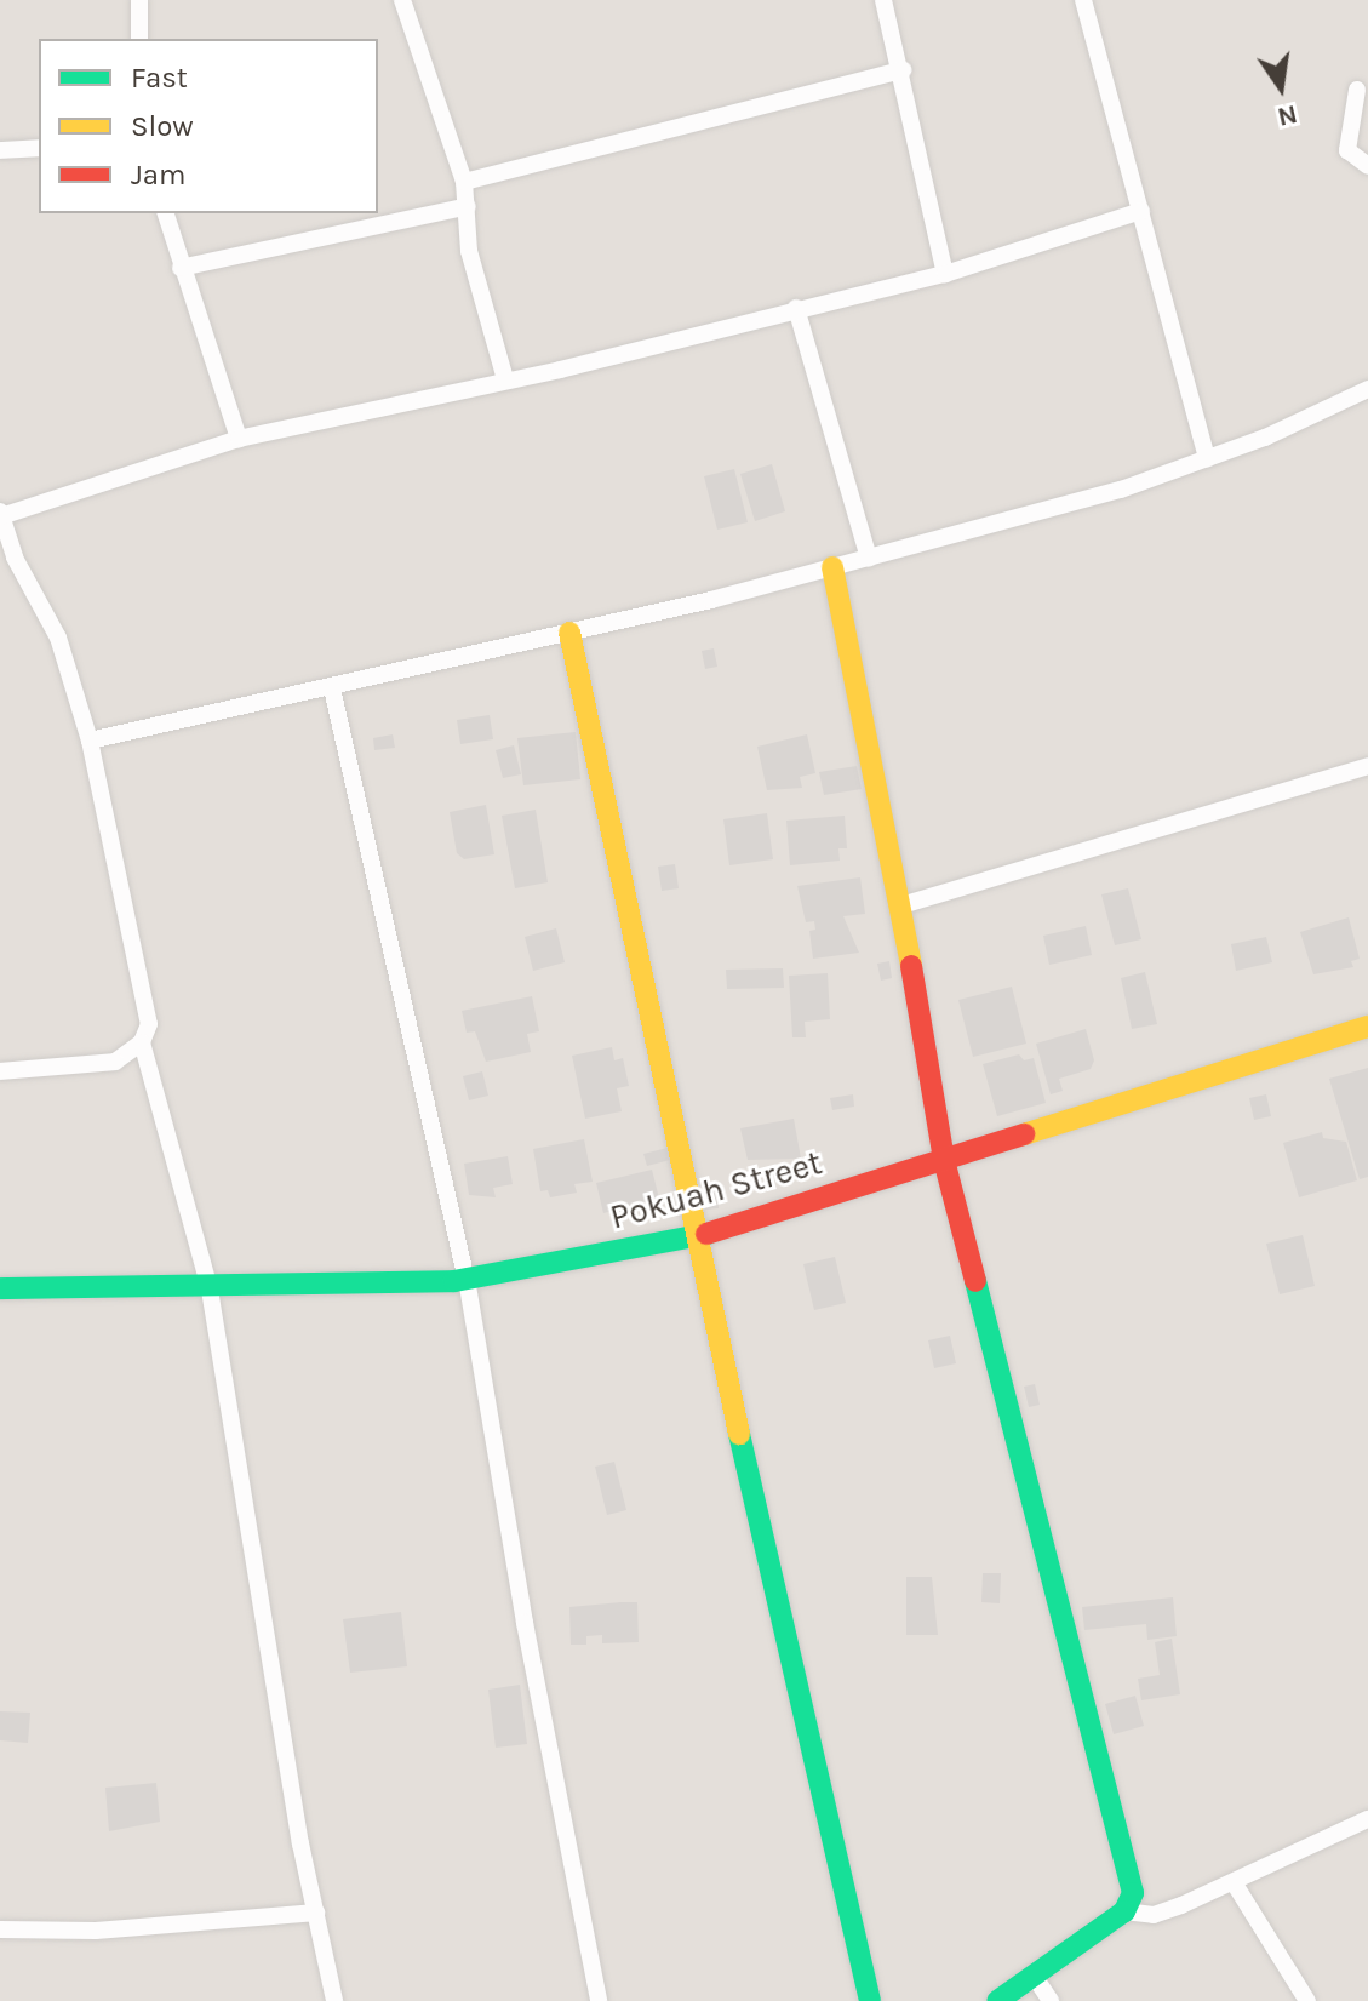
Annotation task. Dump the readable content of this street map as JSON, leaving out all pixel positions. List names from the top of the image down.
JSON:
{
  "streets": {
    "street": ["Pokuah Street"]
  },
  "legend": ["Fast", "Slow", "Jam"],
  "north": "bottom"
}
